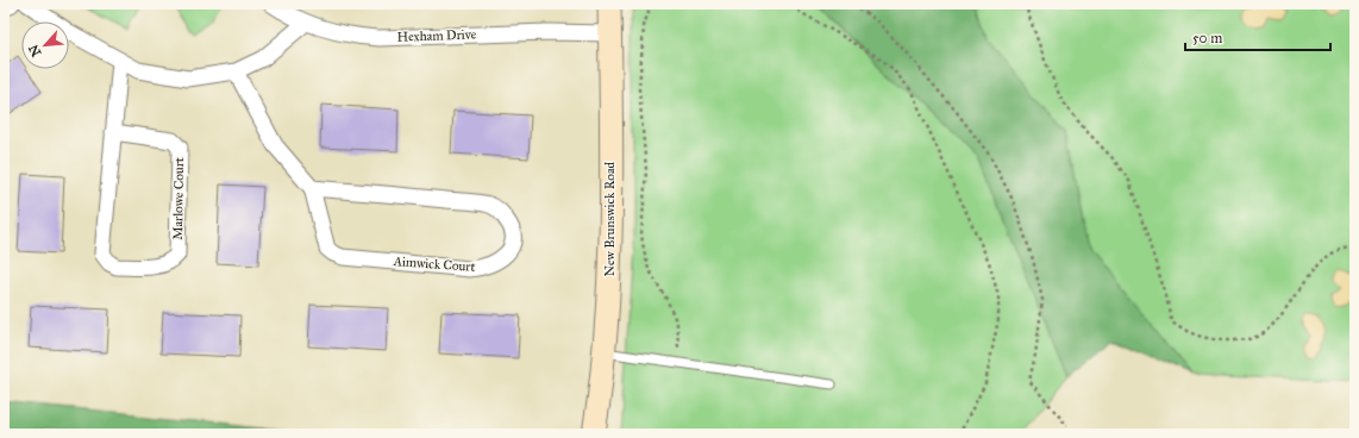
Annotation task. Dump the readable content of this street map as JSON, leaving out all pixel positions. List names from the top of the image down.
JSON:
{
  "streets": {
    "street": [
      "Hexham Drive",
      "Marlowe Court",
      "New Brunswick Road",
      "Aimwick Court"
    ]
  },
  "crossings": [
    ["Hexham Drive", "New Brunswick Road"]
  ],
  "scale_bar": "50 m",
  "north": "bottom left"
}
